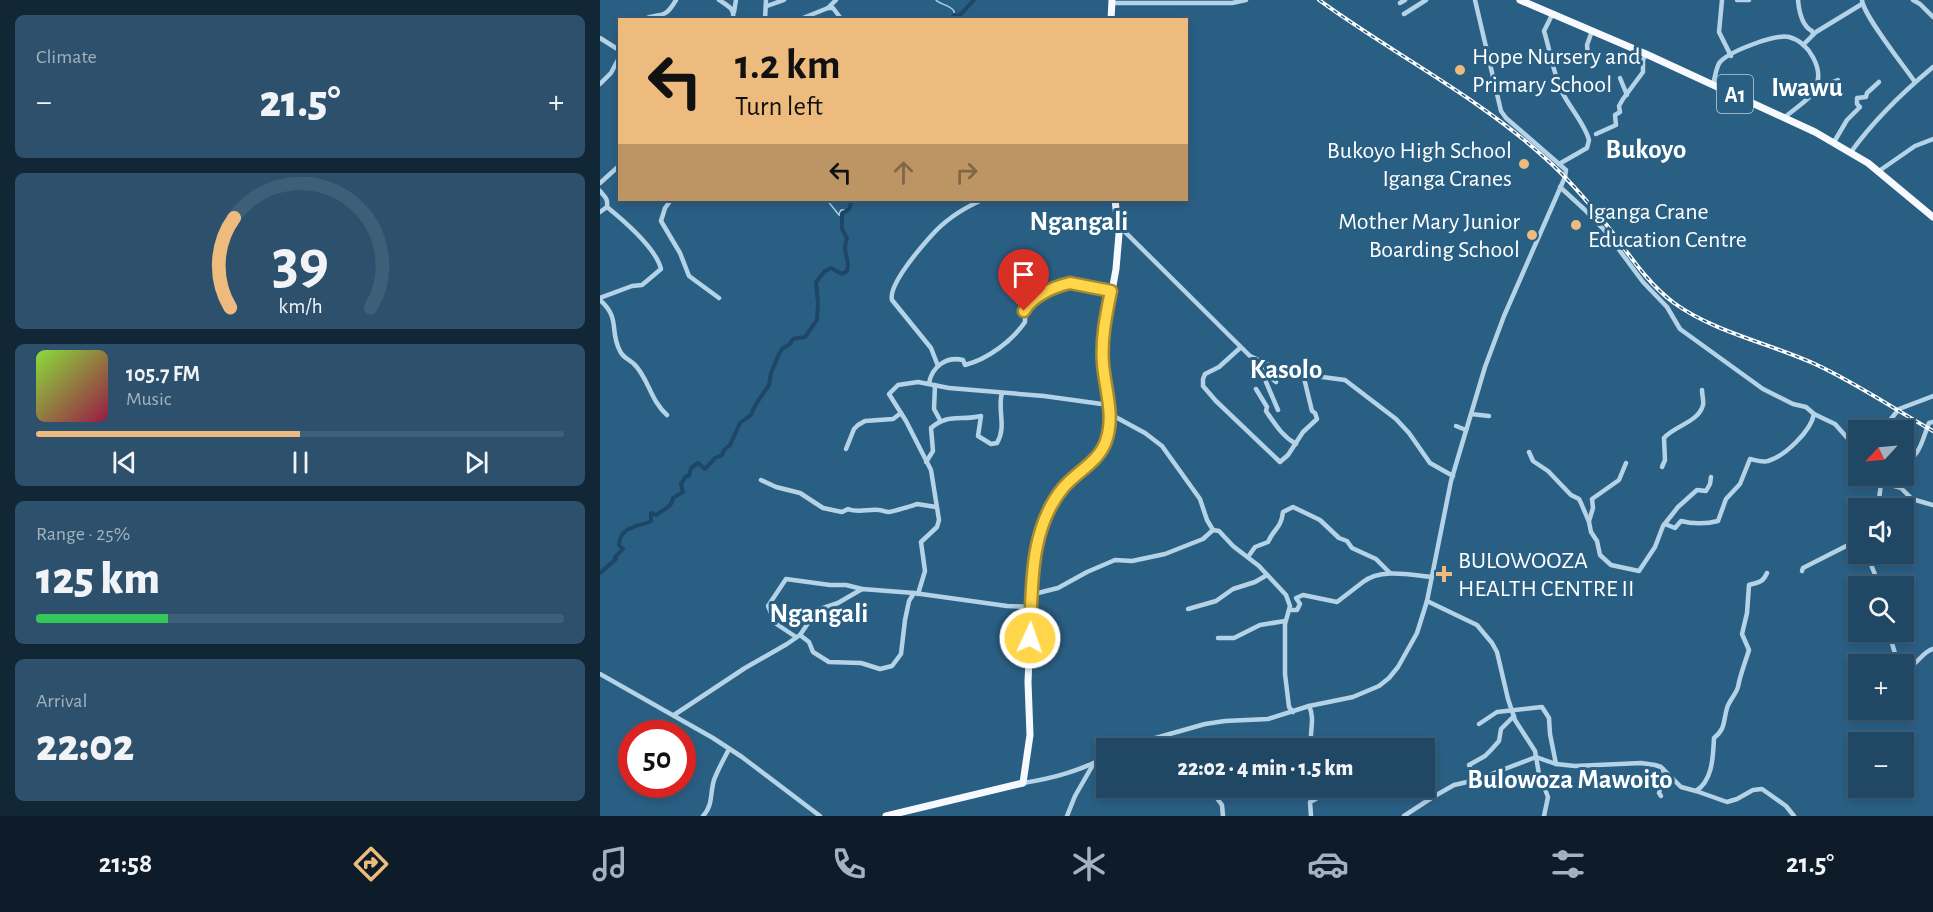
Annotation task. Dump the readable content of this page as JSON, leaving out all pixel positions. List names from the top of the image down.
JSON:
{
  "streets": {
    "main road": ["A1"]
  },
  "districts": [
    "Iwawu",
    "Bukoyo",
    "Ngangali",
    "Kasolo",
    "Ngangali",
    "Bulowoza Mawoito"
  ],
  "places": {
    "other": [
      "Hope Nursery and Primary School",
      "Bukoyo High School Iganga Cranes",
      "Iganga Crane Education Centre",
      "Mother Mary Junior Boarding School"
    ],
    "health": ["BULOWOOZA HEALTH CENTRE II"]
  },
  "north": "bottom left",
  "page": {
    "tile": [
      "Climate",
      ["Range · 25%", "125 km"],
      ["Arrival", "22:02"]
    ],
    "turn": ["1.2 km", "Turn left"],
    "heat": ["−", "21.5°", "+"],
    "song": ["105.7 FM", "Music"],
    "map_buttons": ["+", "−"],
    "limit": "50",
    "trip": "22:02 · 4 min · 1.5 km",
    "tabs": ["21:58", "21.5°"],
    "gauge": ["39", "km/h"]
  }
}
